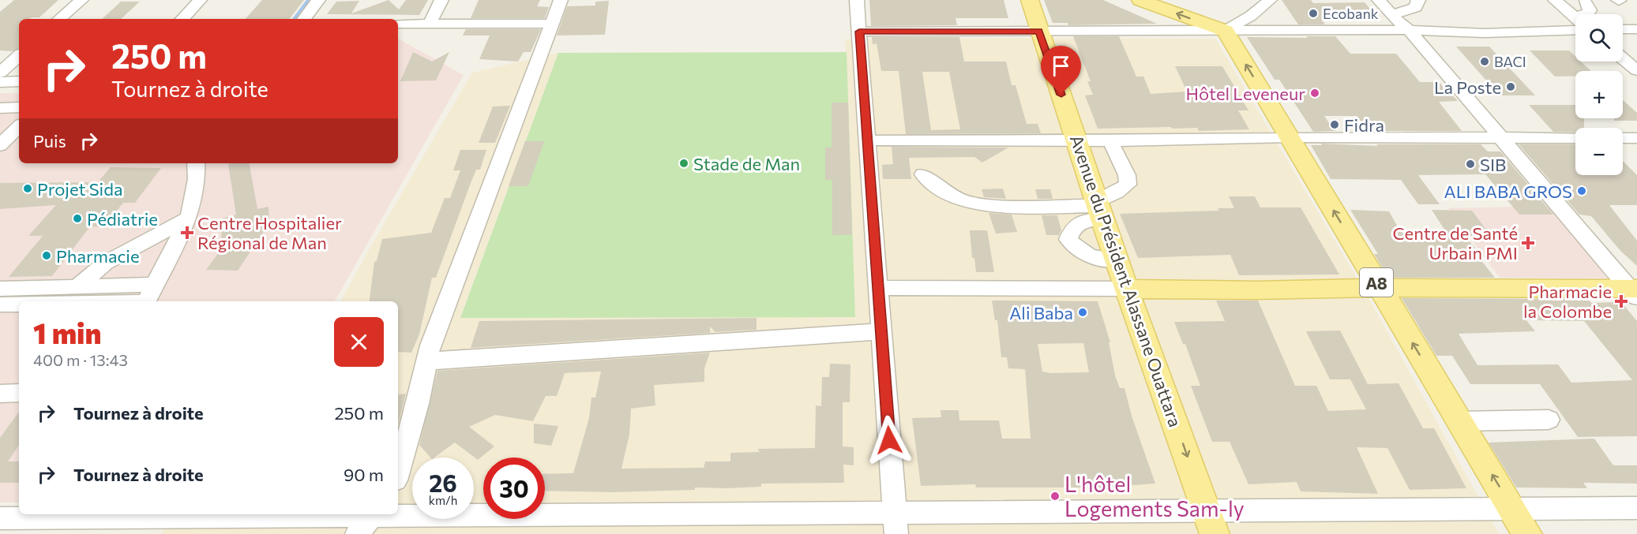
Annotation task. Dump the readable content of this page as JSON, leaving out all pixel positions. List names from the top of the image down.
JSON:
{
  "streets": {
    "main road": ["Avenue du Président Alassane Ouattara", "A8"]
  },
  "one_way": ["Avenue du Président Alassane Ouattara"],
  "places": {
    "other": [
      "Ecobank",
      "BACI",
      "La Poste",
      "Hôtel Leveneur",
      "Fidra",
      "Stade de Man",
      "SIB",
      "Projet Sida",
      "ALI BABA GROS",
      "Pédiatrie",
      "Pharmacie",
      "Ali Baba",
      "L'hôtel Logements Sam-ly"
    ],
    "health": ["Centre Hospitalier Régional de Man", "Centre de Santé Urbain PMI", "Pharmacie la Colombe"]
  },
  "page": {
    "map_buttons": ["+", "−"],
    "turn": ["250 m", "Tournez à droite"],
    "then": "Puis",
    "heading": ["1 min", "400 m · 13:43"],
    "list": [
      {
        "name": "Tournez à droite",
        "value": "250 m"
      },
      {
        "name": "Tournez à droite",
        "value": "90 m"
      }
    ],
    "speed": "26 km/h",
    "limit": "30"
  }
}
